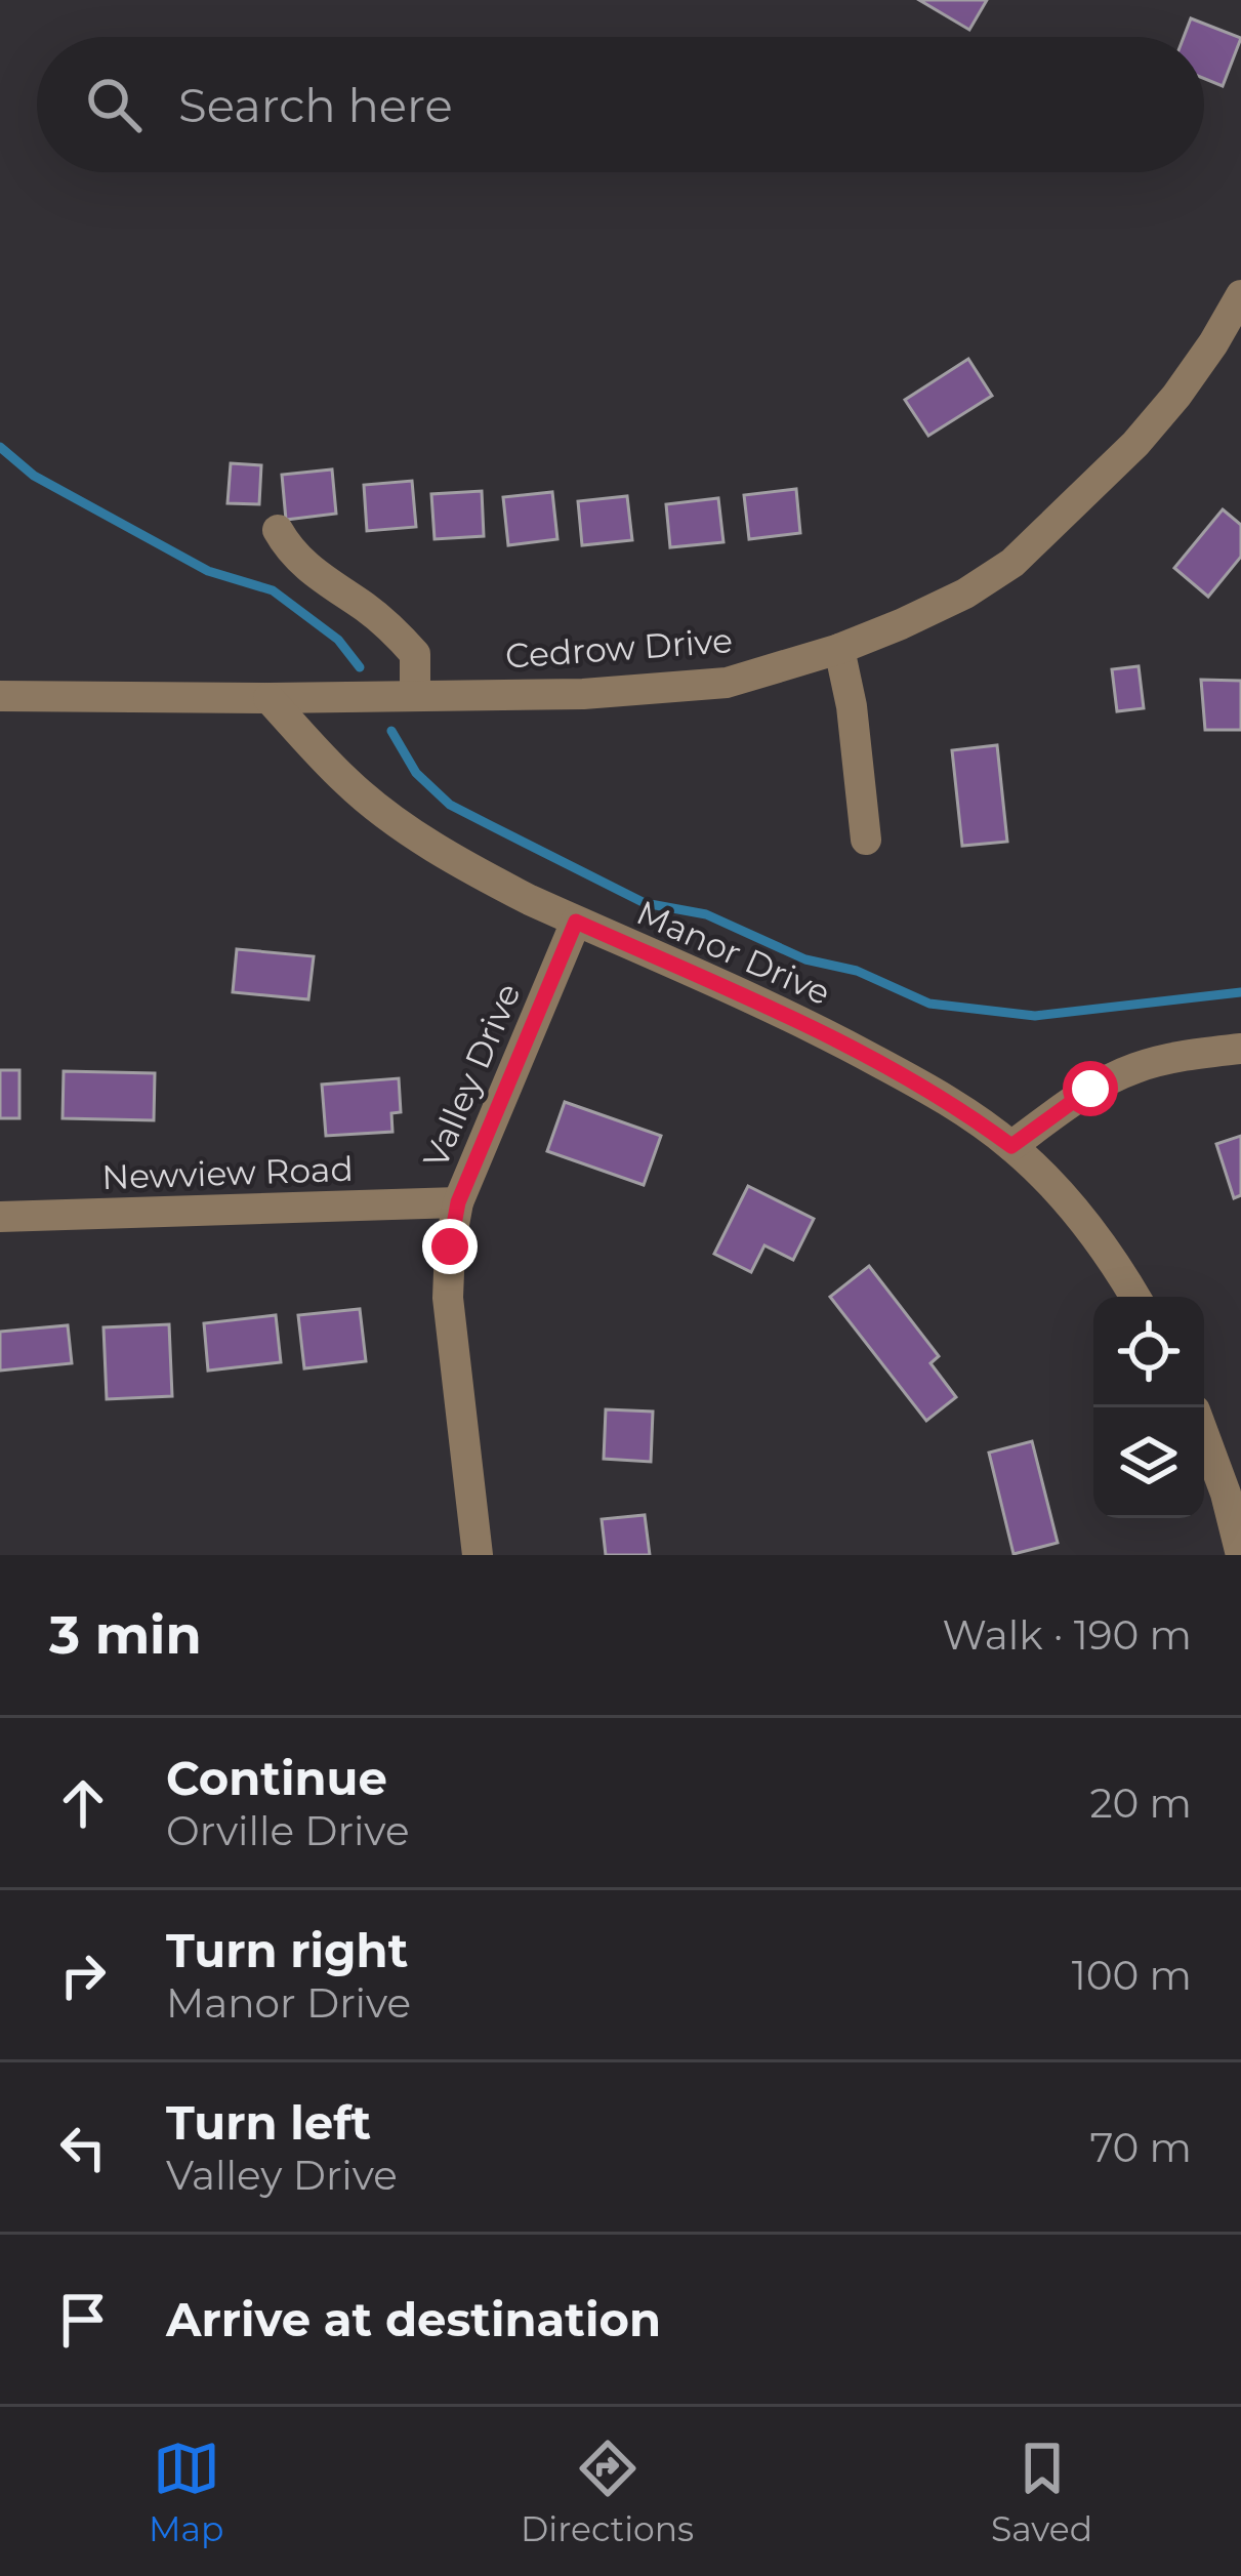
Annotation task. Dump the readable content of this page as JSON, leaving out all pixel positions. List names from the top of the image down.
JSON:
{
  "streets": {
    "street": [
      "Cedrow Drive",
      "Manor Drive",
      "Valley Drive",
      "Newview Road"
    ]
  },
  "crossings": [
    ["Cedrow Drive", "Manor Drive"],
    ["Manor Drive", "Valley Drive"],
    ["Valley Drive", "Newview Road"]
  ],
  "page": {
    "search": "Search here",
    "heading": ["3 min", "Walk · 190 m"],
    "list": [
      ["Continue", "Orville Drive", "20 m"],
      ["Turn right", "Manor Drive", "100 m"],
      ["Turn left", "Valley Drive", "70 m"],
      "Arrive at destination"
    ],
    "nav": ["Map", "Directions", "Saved"]
  }
}
